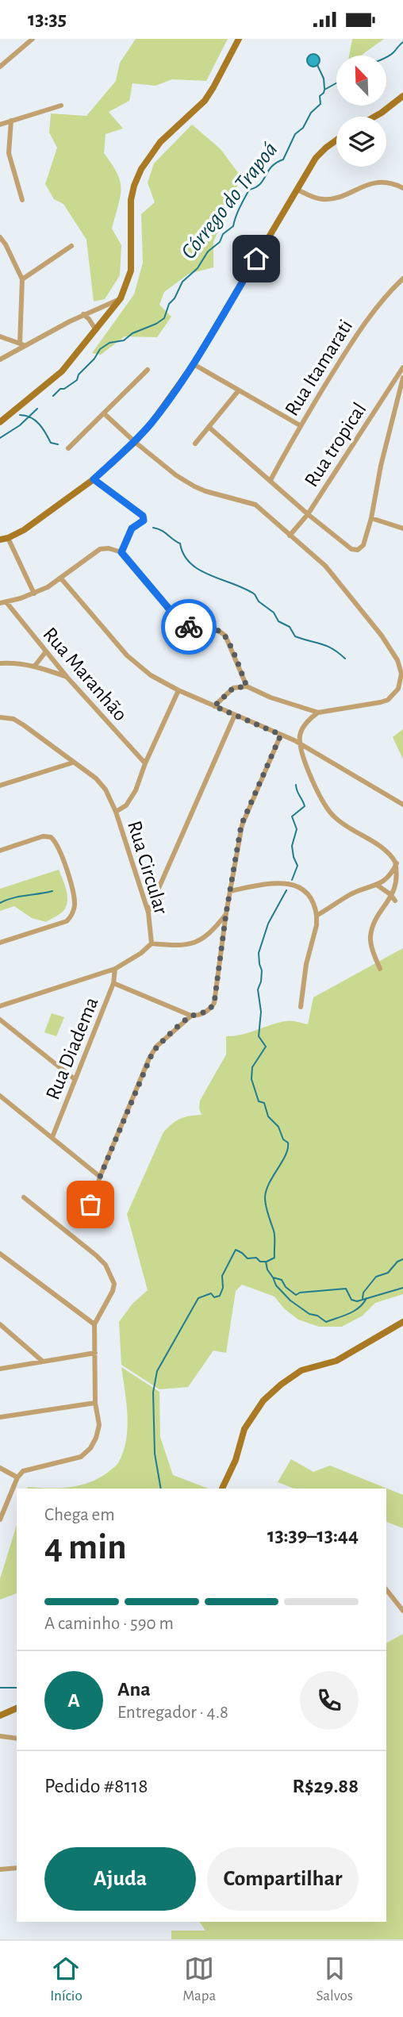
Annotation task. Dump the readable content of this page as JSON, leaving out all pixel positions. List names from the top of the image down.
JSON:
{
  "streets": {
    "street": [
      "Rua Itamarati",
      "Rua tropical",
      "Rua Maranhão",
      "Rua Circular",
      "Rua Diadema"
    ]
  },
  "crossings": [
    ["Rua Circular", "Rua Diadema"]
  ],
  "water": ["Córrego do Trapoá"],
  "north": "top left",
  "page": {
    "status": "13:35",
    "heading": ["4 min", "Chega em", "13:39–13:44"],
    "panel": [
      "Ana",
      "Entregador · 4.8",
      "Pedido #8118",
      "R$29.88"
    ],
    "bar": "A caminho · 590 m",
    "round": "A",
    "buttons": ["Ajuda", "Compartilhar"],
    "tabs": ["Início", "Mapa", "Salvos"]
  }
}
